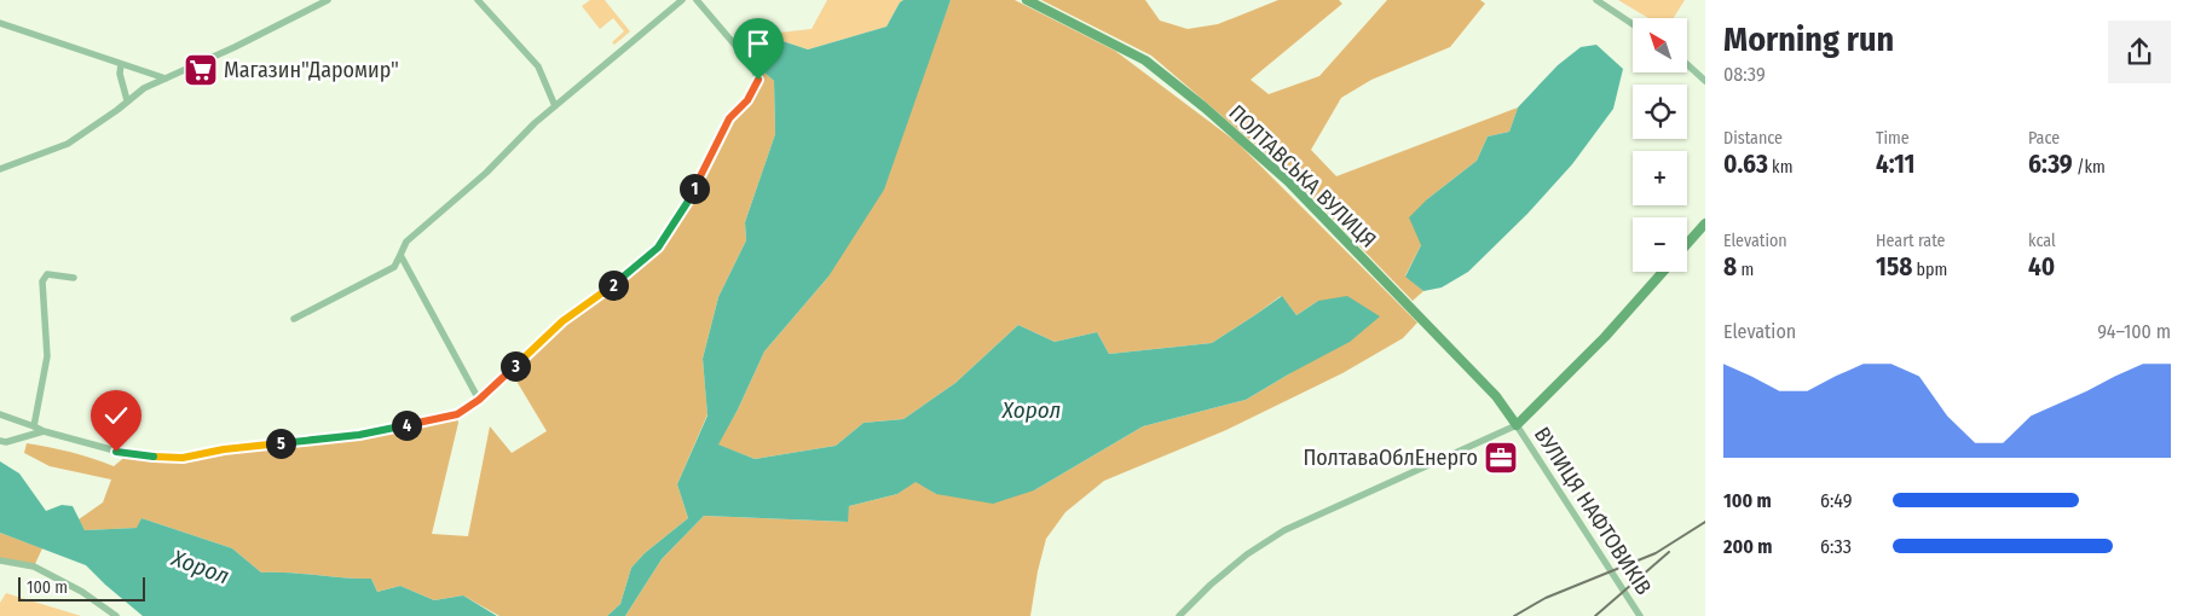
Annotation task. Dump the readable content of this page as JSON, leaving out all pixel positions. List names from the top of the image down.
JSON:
{
  "streets": {
    "street": ["ПОЛТАВСЬКА ВУЛИЦЯ", "ВУЛИЦЯ НАФТОВИКІВ"]
  },
  "crossings": [
    ["ПОЛТАВСЬКА ВУЛИЦЯ", "ВУЛИЦЯ НАФТОВИКІВ"]
  ],
  "water": ["Хорол"],
  "places": {
    "supermarket": ["Магазин\"Даромир\""],
    "office": ["ПолтаваОблЕнерго"]
  },
  "scale_bar": "100 m",
  "north": "top left",
  "page": {
    "heading": ["Morning run", "08:39"],
    "map_buttons": ["+", "−"],
    "stats": [
      ["Distance", "0.63 km"],
      ["Time", "4:11"],
      ["Pace", "6:39 /km"],
      ["Elevation", "8 m"],
      ["Heart rate", "158 bpm"],
      ["kcal", "40"]
    ],
    "pins": [
      "1",
      "2",
      "3",
      "4",
      "5"
    ],
    "chart": ["Elevation", "94–100 m"],
    "list": [
      {
        "name": "100 m",
        "note": "6:49"
      },
      {
        "name": "200 m",
        "note": "6:33"
      }
    ],
    "scale": "100 m"
  }
}
